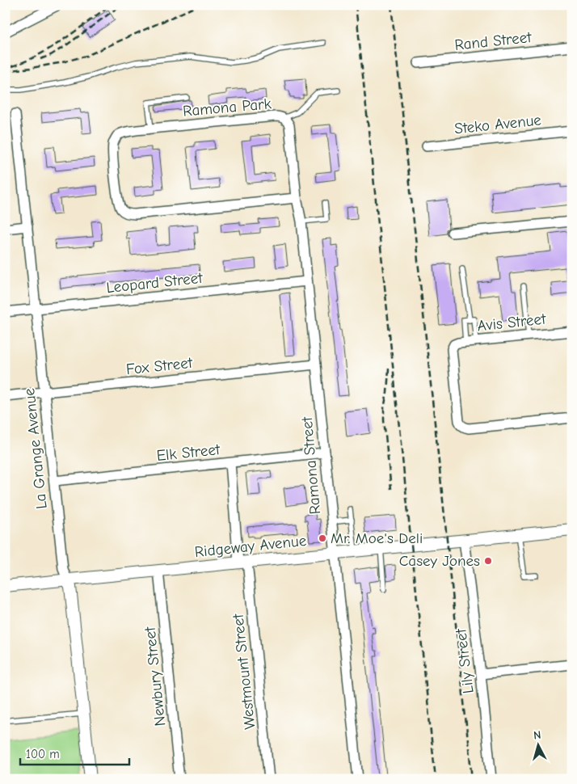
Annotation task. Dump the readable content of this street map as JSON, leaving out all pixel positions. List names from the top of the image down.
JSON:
{
  "streets": {
    "street": [
      "Rand Street",
      "Ramona Park",
      "Steko Avenue",
      "Leopard Street",
      "Avis Street",
      "Fox Street",
      "La Grange Avenue",
      "Elk Street",
      "Ramona Street",
      "Ridgeway Avenue",
      "Lily Street",
      "Westmount Street",
      "Newbury Street"
    ]
  },
  "crossings": [
    ["Ramona Park", "Ramona Street"],
    ["Leopard Street", "La Grange Avenue"],
    ["Leopard Street", "Ramona Street"],
    ["Fox Street", "La Grange Avenue"],
    ["Fox Street", "Ramona Street"],
    ["La Grange Avenue", "Elk Street"],
    ["La Grange Avenue", "Ridgeway Avenue"],
    ["Elk Street", "Ramona Street"],
    ["Elk Street", "Westmount Street"],
    ["Ramona Street", "Ridgeway Avenue"],
    ["Ridgeway Avenue", "Lily Street"],
    ["Ridgeway Avenue", "Westmount Street"],
    ["Ridgeway Avenue", "Newbury Street"]
  ],
  "places": ["Mr. Moe's Deli", "Casey Jones"],
  "scale_bar": "100 m",
  "north": "top"
}
